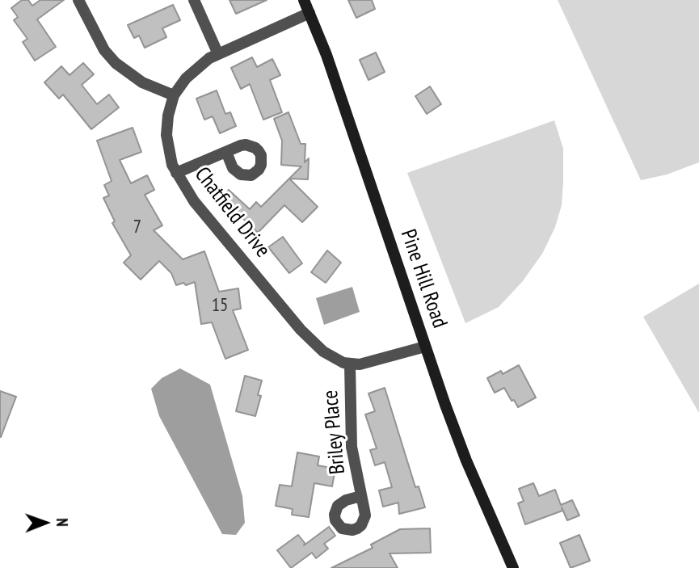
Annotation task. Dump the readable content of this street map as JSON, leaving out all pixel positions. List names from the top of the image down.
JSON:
{
  "streets": {
    "street": ["Chatfield Drive", "Pine Hill Road", "Briley Place"]
  },
  "crossings": [
    ["Chatfield Drive", "Pine Hill Road"],
    ["Chatfield Drive", "Briley Place"]
  ],
  "house_numbers": ["7", "15"],
  "north": "right"
}
